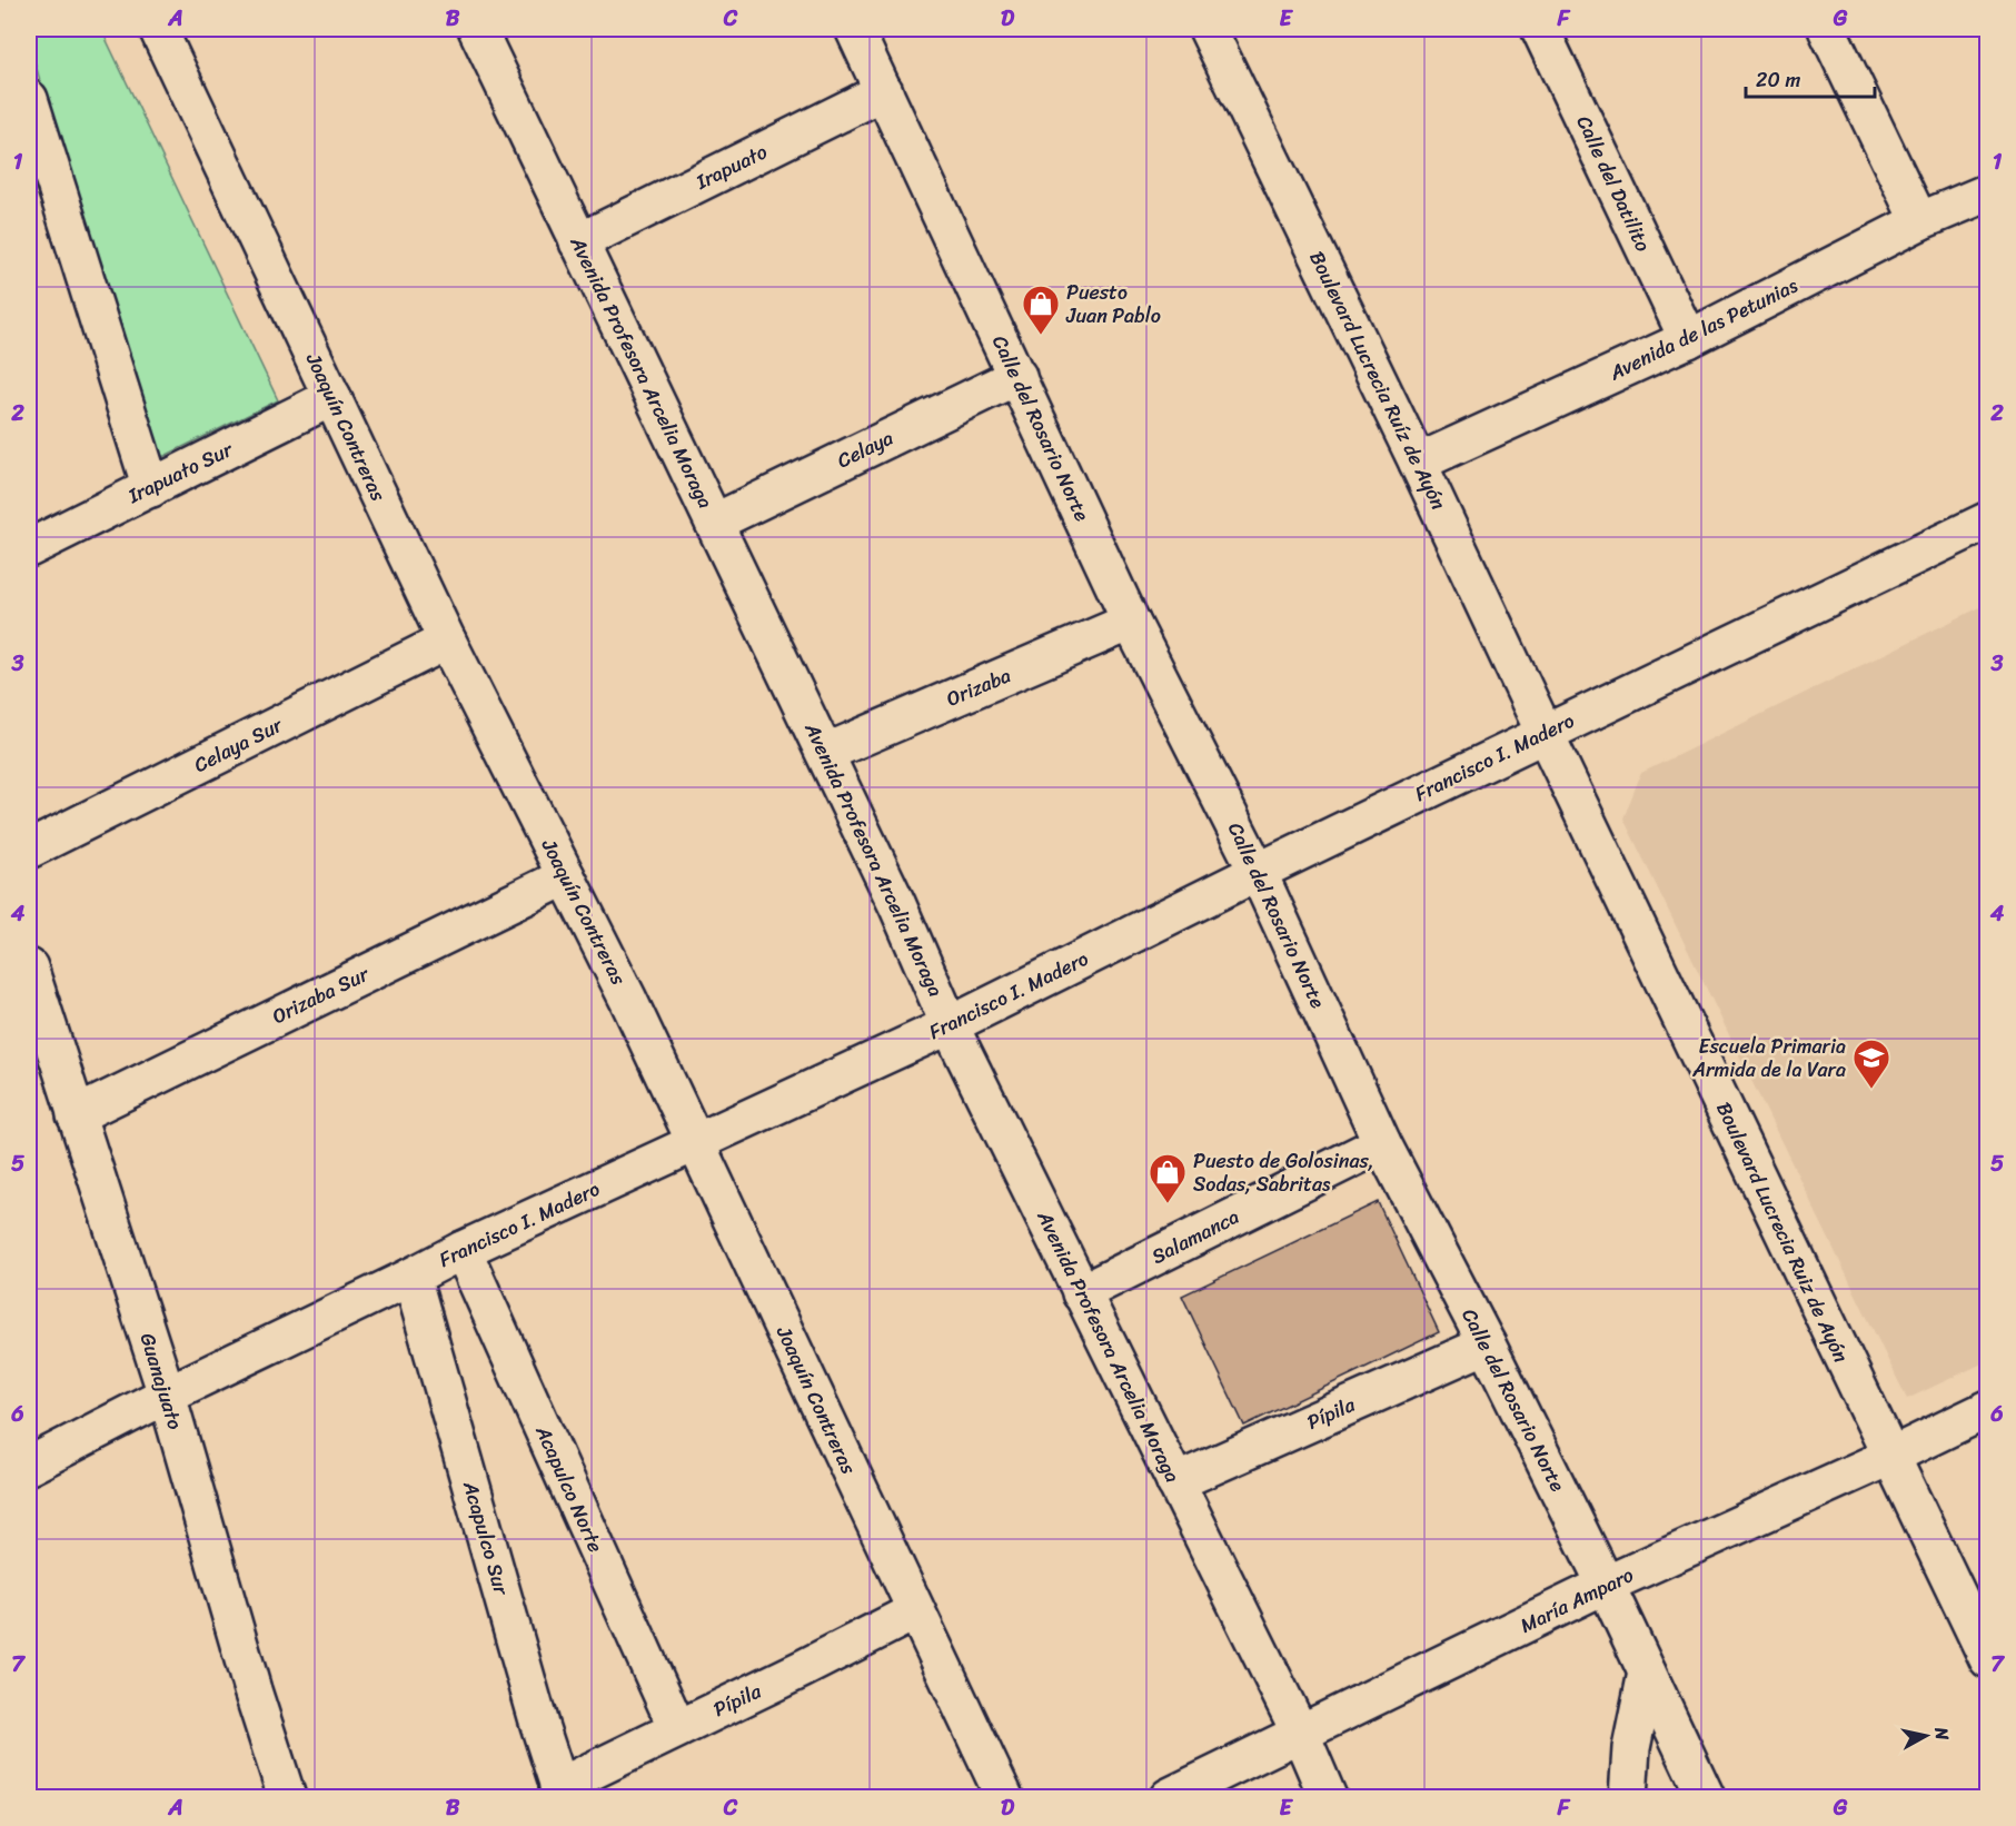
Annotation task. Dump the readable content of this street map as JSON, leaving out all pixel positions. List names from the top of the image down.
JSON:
{
  "streets": {
    "street": [
      "Irapuato",
      "Calle del Datilito",
      "Avenida de las Petunias",
      "Avenida Profesora Arcelia Moraga",
      "Boulevard Lucrecia Ruíz de Ayón",
      "Joaquín Contreras",
      "Calle del Rosario Norte",
      "Celaya",
      "Irapuato Sur",
      "Orizaba",
      "Celaya Sur",
      "Francisco I. Madero",
      "Orizaba Sur",
      "Boulevard Lucrecia Ruiz de Ayón",
      "Salamanca",
      "Guanajuato",
      "Pípila",
      "Acapulco Norte",
      "Acapulco Sur",
      "María Amparo"
    ]
  },
  "crossings": [
    ["Irapuato", "Avenida Profesora Arcelia Moraga"],
    ["Irapuato", "Calle del Rosario Norte"],
    ["Calle del Datilito", "Avenida de las Petunias"],
    ["Avenida de las Petunias", "Boulevard Lucrecia Ruíz de Ayón"],
    ["Avenida Profesora Arcelia Moraga", "Celaya"],
    ["Avenida Profesora Arcelia Moraga", "Orizaba"],
    ["Avenida Profesora Arcelia Moraga", "Francisco I. Madero"],
    ["Avenida Profesora Arcelia Moraga", "Salamanca"],
    ["Avenida Profesora Arcelia Moraga", "Pípila"],
    ["Avenida Profesora Arcelia Moraga", "María Amparo"],
    ["Boulevard Lucrecia Ruíz de Ayón", "Francisco I. Madero"],
    ["Boulevard Lucrecia Ruíz de Ayón", "Boulevard Lucrecia Ruiz de Ayón"],
    ["Joaquín Contreras", "Irapuato Sur"],
    ["Joaquín Contreras", "Celaya Sur"],
    ["Joaquín Contreras", "Francisco I. Madero"],
    ["Joaquín Contreras", "Orizaba Sur"],
    ["Joaquín Contreras", "Pípila"],
    ["Calle del Rosario Norte", "Celaya"],
    ["Calle del Rosario Norte", "Orizaba"],
    ["Calle del Rosario Norte", "Francisco I. Madero"],
    ["Calle del Rosario Norte", "Salamanca"],
    ["Calle del Rosario Norte", "Pípila"],
    ["Calle del Rosario Norte", "María Amparo"],
    ["Francisco I. Madero", "Boulevard Lucrecia Ruiz de Ayón"],
    ["Francisco I. Madero", "Guanajuato"],
    ["Francisco I. Madero", "Acapulco Norte"],
    ["Francisco I. Madero", "Acapulco Sur"],
    ["Orizaba Sur", "Guanajuato"],
    ["Boulevard Lucrecia Ruiz de Ayón", "María Amparo"],
    ["Pípila", "Acapulco Norte"],
    ["Pípila", "Acapulco Sur"]
  ],
  "places": {
    "shop": ["Puesto Juan Pablo", "Puesto de Golosinas, Sodas, Sabritas"],
    "school or university": ["Escuela Primaria Armida de la Vara"]
  },
  "scale_bar": "20 m",
  "north": "right",
  "grid": {
    "columns": [
      "A",
      "B",
      "C",
      "D",
      "E",
      "F",
      "G"
    ],
    "rows": [
      "1",
      "2",
      "3",
      "4",
      "5",
      "6",
      "7"
    ]
  }
}
